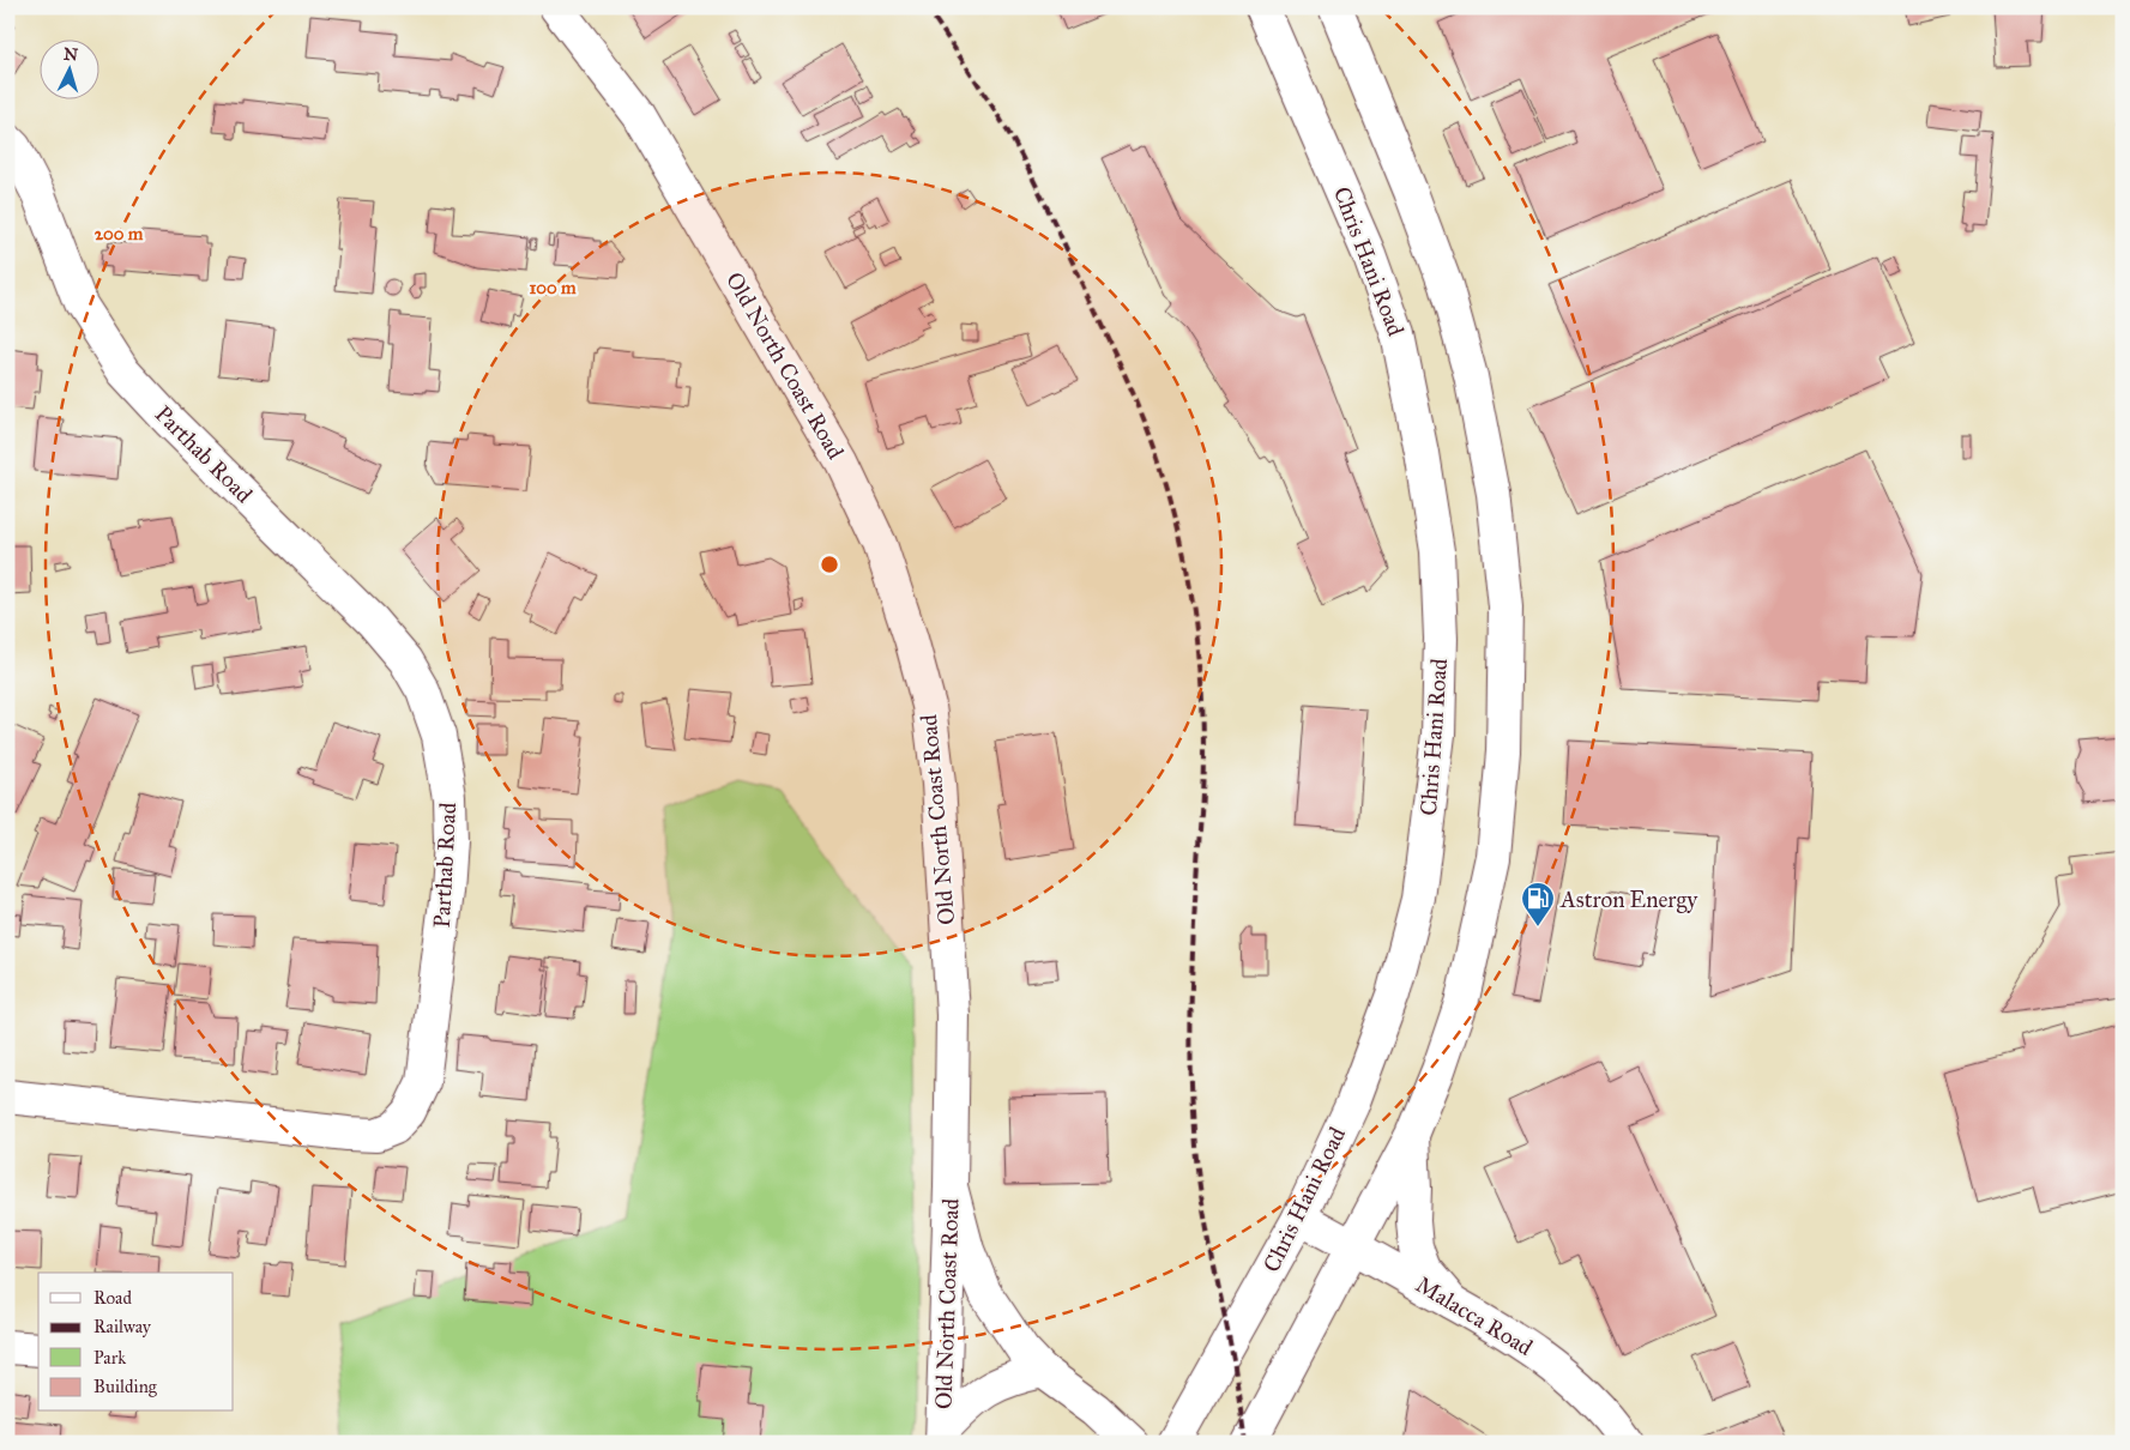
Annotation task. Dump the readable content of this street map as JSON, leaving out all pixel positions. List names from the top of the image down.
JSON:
{
  "streets": {
    "main road": [
      "Chris Hani Road",
      "Old North Coast Road",
      "Parthab Road",
      "Malacca Road"
    ]
  },
  "crossings": [
    ["Chris Hani Road", "Malacca Road"]
  ],
  "places": {
    "fuel station": ["Astron Energy"]
  },
  "legend": [
    "Road",
    "Railway",
    "Park",
    "Building"
  ],
  "north": "top",
  "rings": ["200 m", "100 m"]
}
